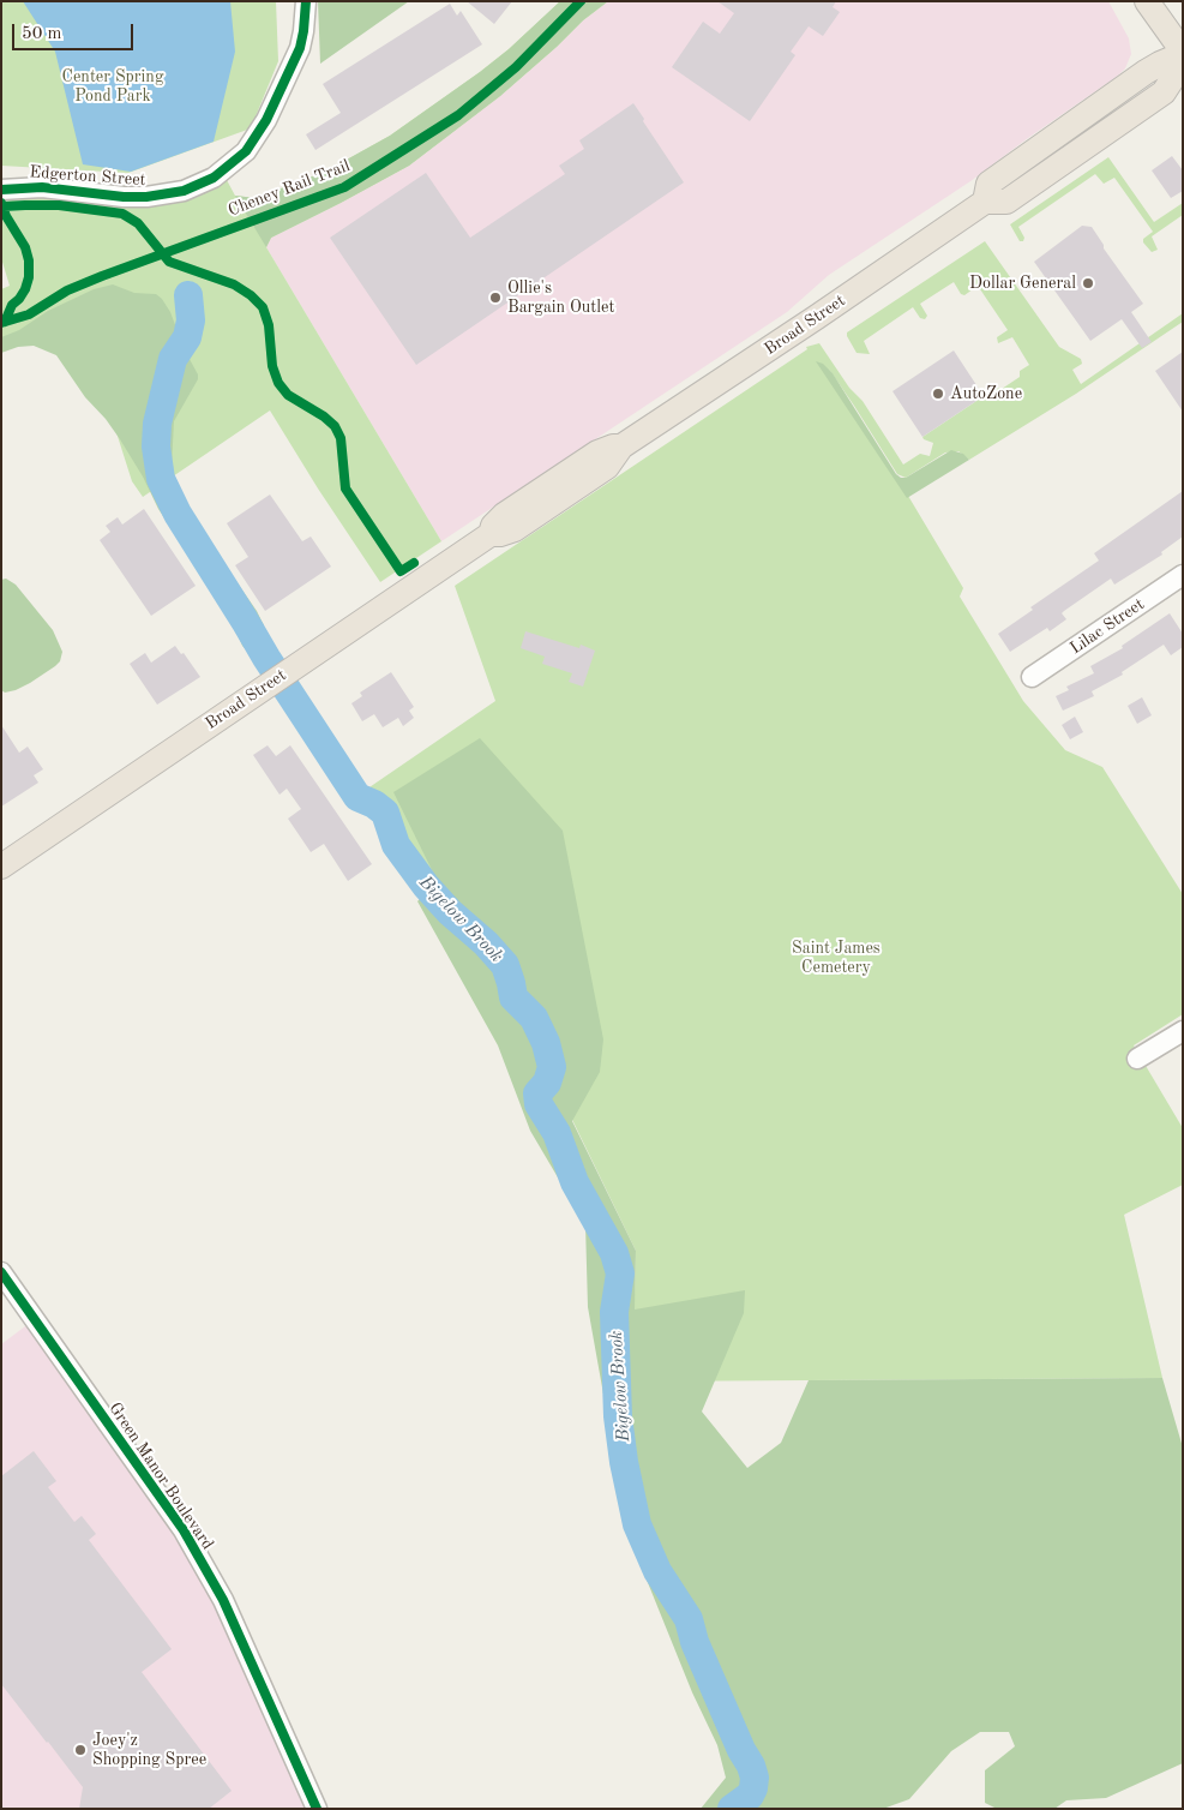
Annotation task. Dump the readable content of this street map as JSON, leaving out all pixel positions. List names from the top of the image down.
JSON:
{
  "streets": {
    "main road": ["Broad Street"],
    "street": ["Edgerton Street", "Lilac Street", "Green Manor Boulevard"],
    "cycle path": ["Cheney Rail Trail"]
  },
  "water": ["Bigelow Brook"],
  "parks": ["Center Spring Pond Park", "Saint James Cemetery"],
  "places": [
    "Dollar General",
    "Ollie's Bargain Outlet",
    "AutoZone",
    "Joey'z Shopping Spree"
  ],
  "scale_bar": "50 m"
}
